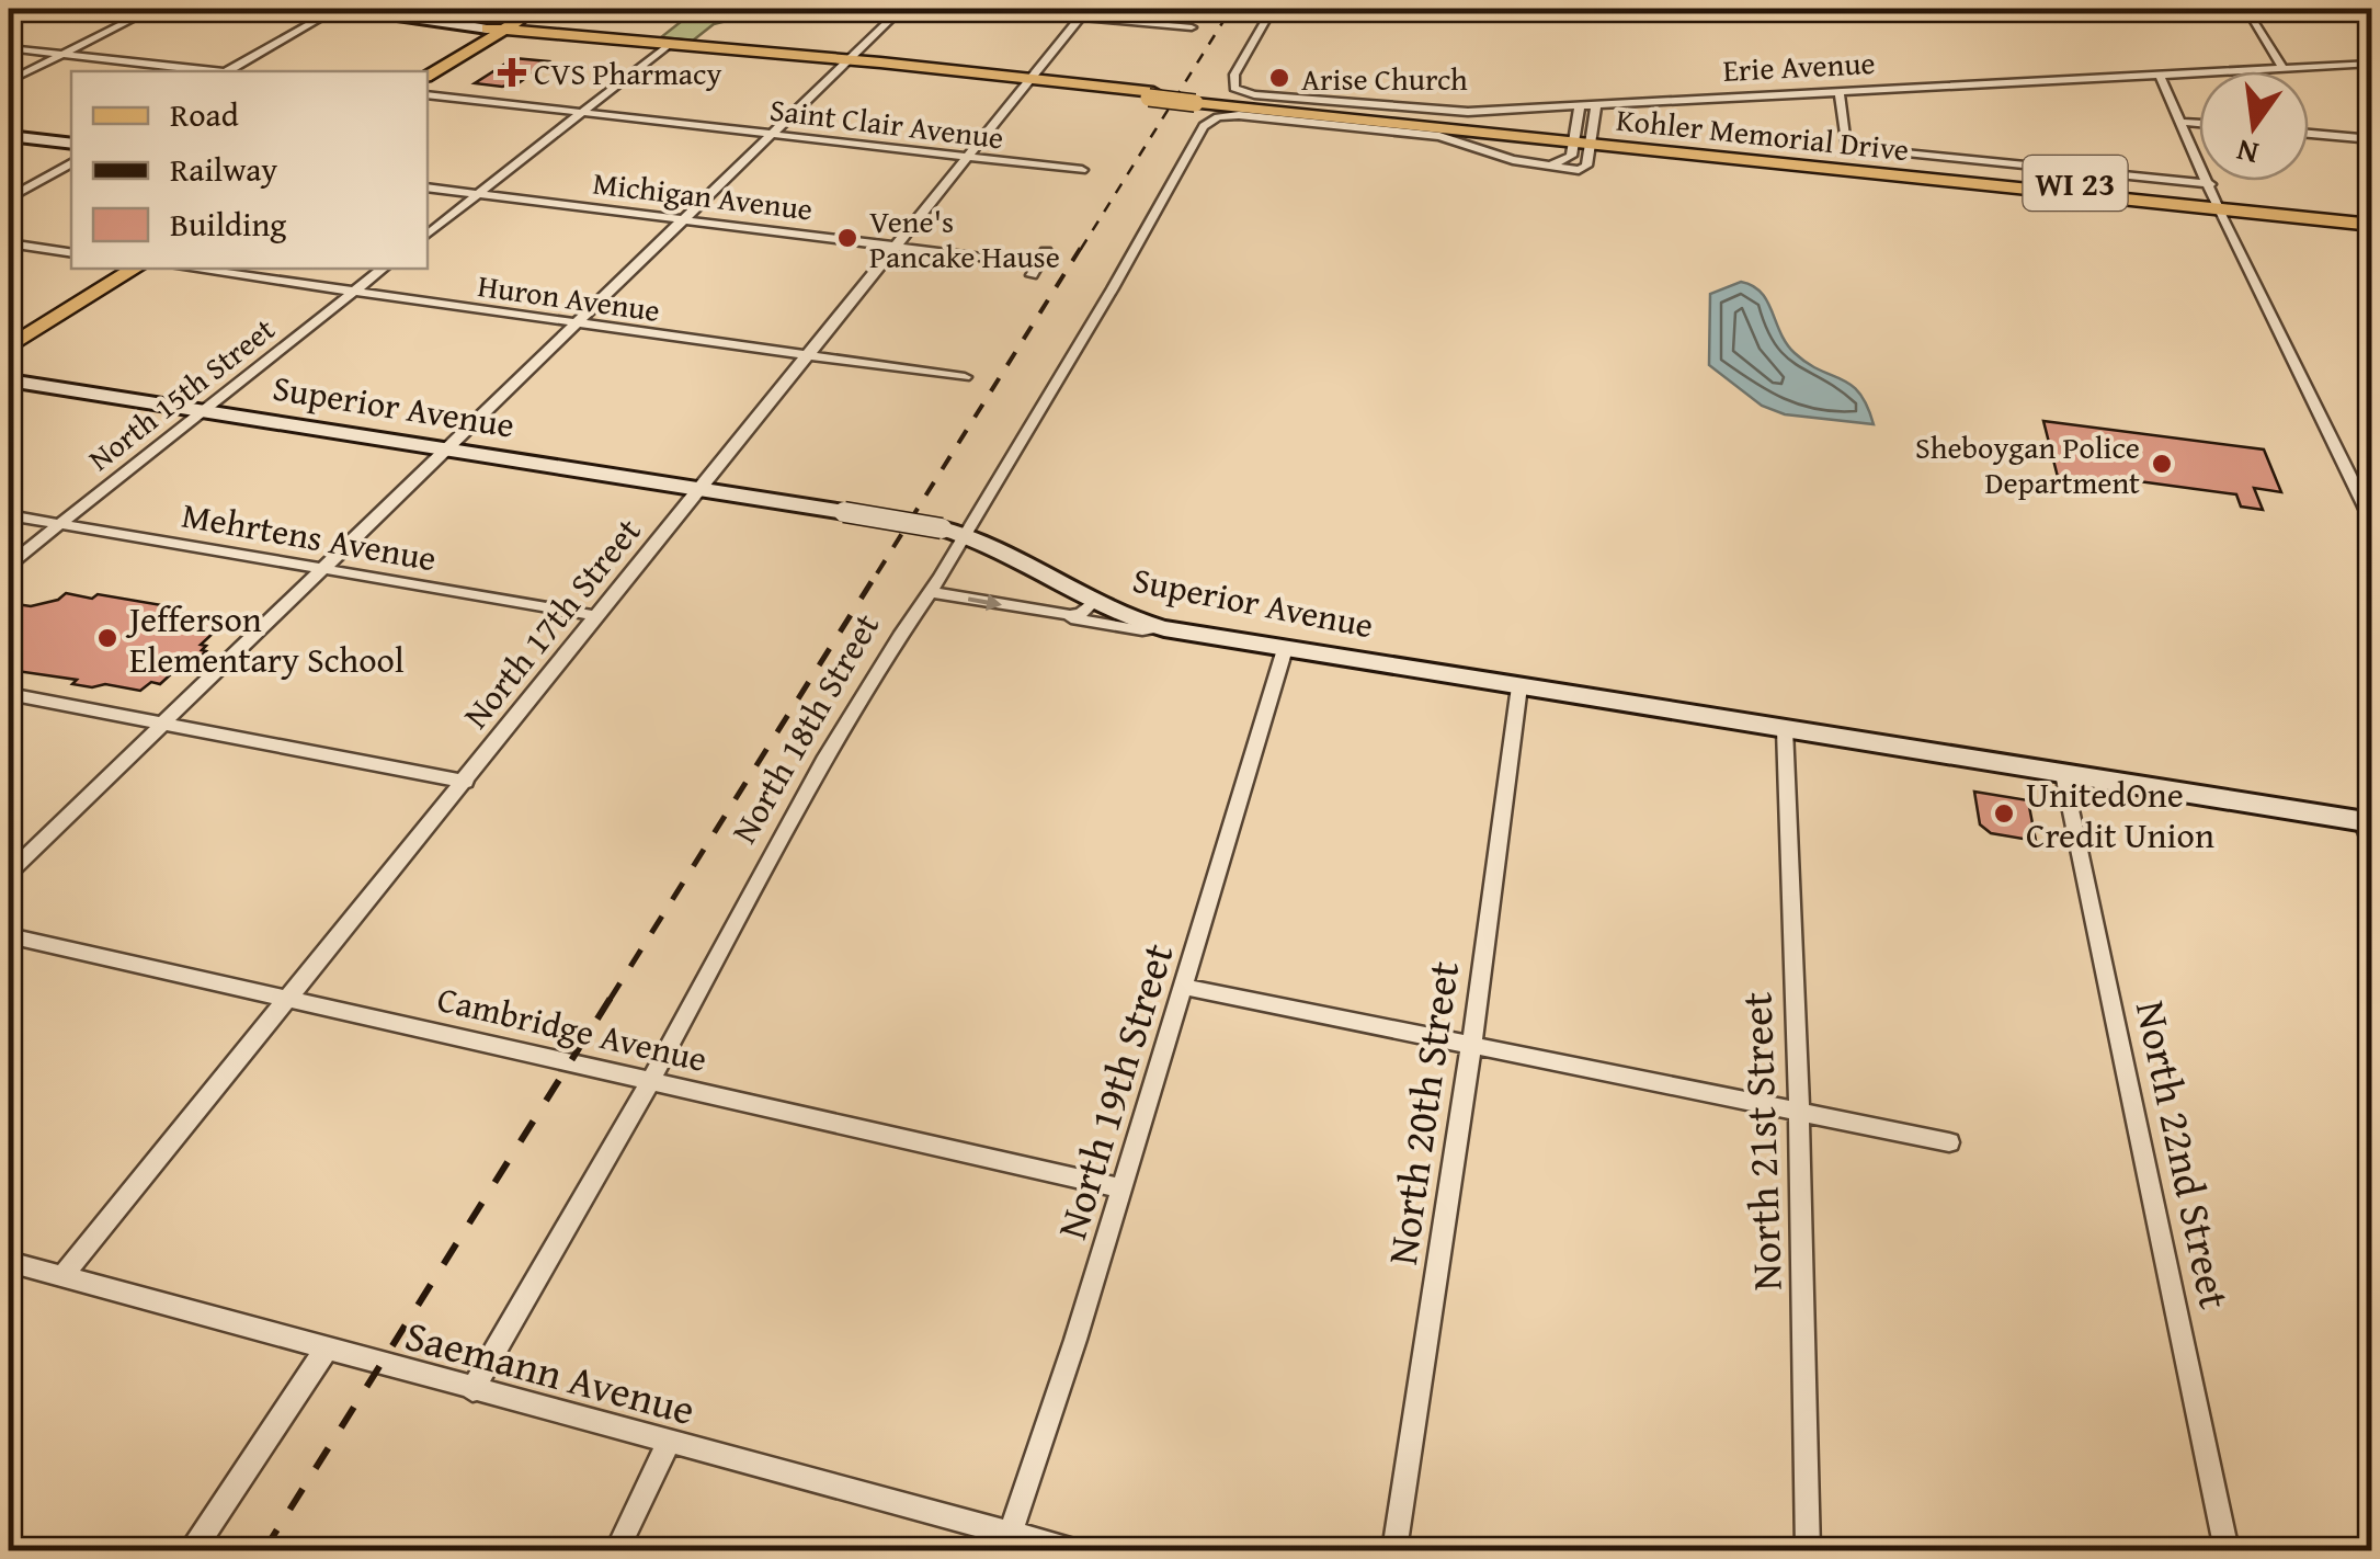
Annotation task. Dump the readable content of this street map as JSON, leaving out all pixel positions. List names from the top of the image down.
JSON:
{
  "streets": {
    "main road": ["Kohler Memorial Drive", "WI 23"],
    "street": [
      "Erie Avenue",
      "Saint Clair Avenue",
      "Michigan Avenue",
      "Huron Avenue",
      "North 15th Street",
      "Superior Avenue",
      "Mehrtens Avenue",
      "North 17th Street",
      "North 18th Street",
      "Cambridge Avenue",
      "North 19th Street",
      "North 20th Street",
      "North 21st Street",
      "North 22nd Street",
      "Saemann Avenue"
    ]
  },
  "crossings": [
    ["Saint Clair Avenue", "North 17th Street"],
    ["Kohler Memorial Drive", "WI 23"],
    ["Kohler Memorial Drive", "North 17th Street"],
    ["WI 23", "North 17th Street"],
    ["Michigan Avenue", "North 17th Street"],
    ["Huron Avenue", "North 15th Street"],
    ["Huron Avenue", "North 17th Street"],
    ["North 15th Street", "Superior Avenue"],
    ["North 15th Street", "Mehrtens Avenue"],
    ["Superior Avenue", "North 17th Street"],
    ["Superior Avenue", "North 18th Street"],
    ["Superior Avenue", "North 19th Street"],
    ["Superior Avenue", "North 20th Street"],
    ["Superior Avenue", "North 21st Street"],
    ["Superior Avenue", "North 22nd Street"],
    ["Mehrtens Avenue", "North 17th Street"],
    ["North 17th Street", "Cambridge Avenue"],
    ["North 17th Street", "Saemann Avenue"],
    ["North 18th Street", "Cambridge Avenue"],
    ["North 18th Street", "Saemann Avenue"],
    ["Cambridge Avenue", "North 19th Street"],
    ["North 19th Street", "Saemann Avenue"]
  ],
  "places": {
    "health": ["CVS Pharmacy"],
    "other": [
      "Arise Church",
      "Vene's Pancake Hause",
      "Sheboygan Police Department",
      "Jefferson Elementary School",
      "UnitedOne Credit Union"
    ]
  },
  "legend": ["Road", "Railway", "Building"],
  "north": "bottom"
}
